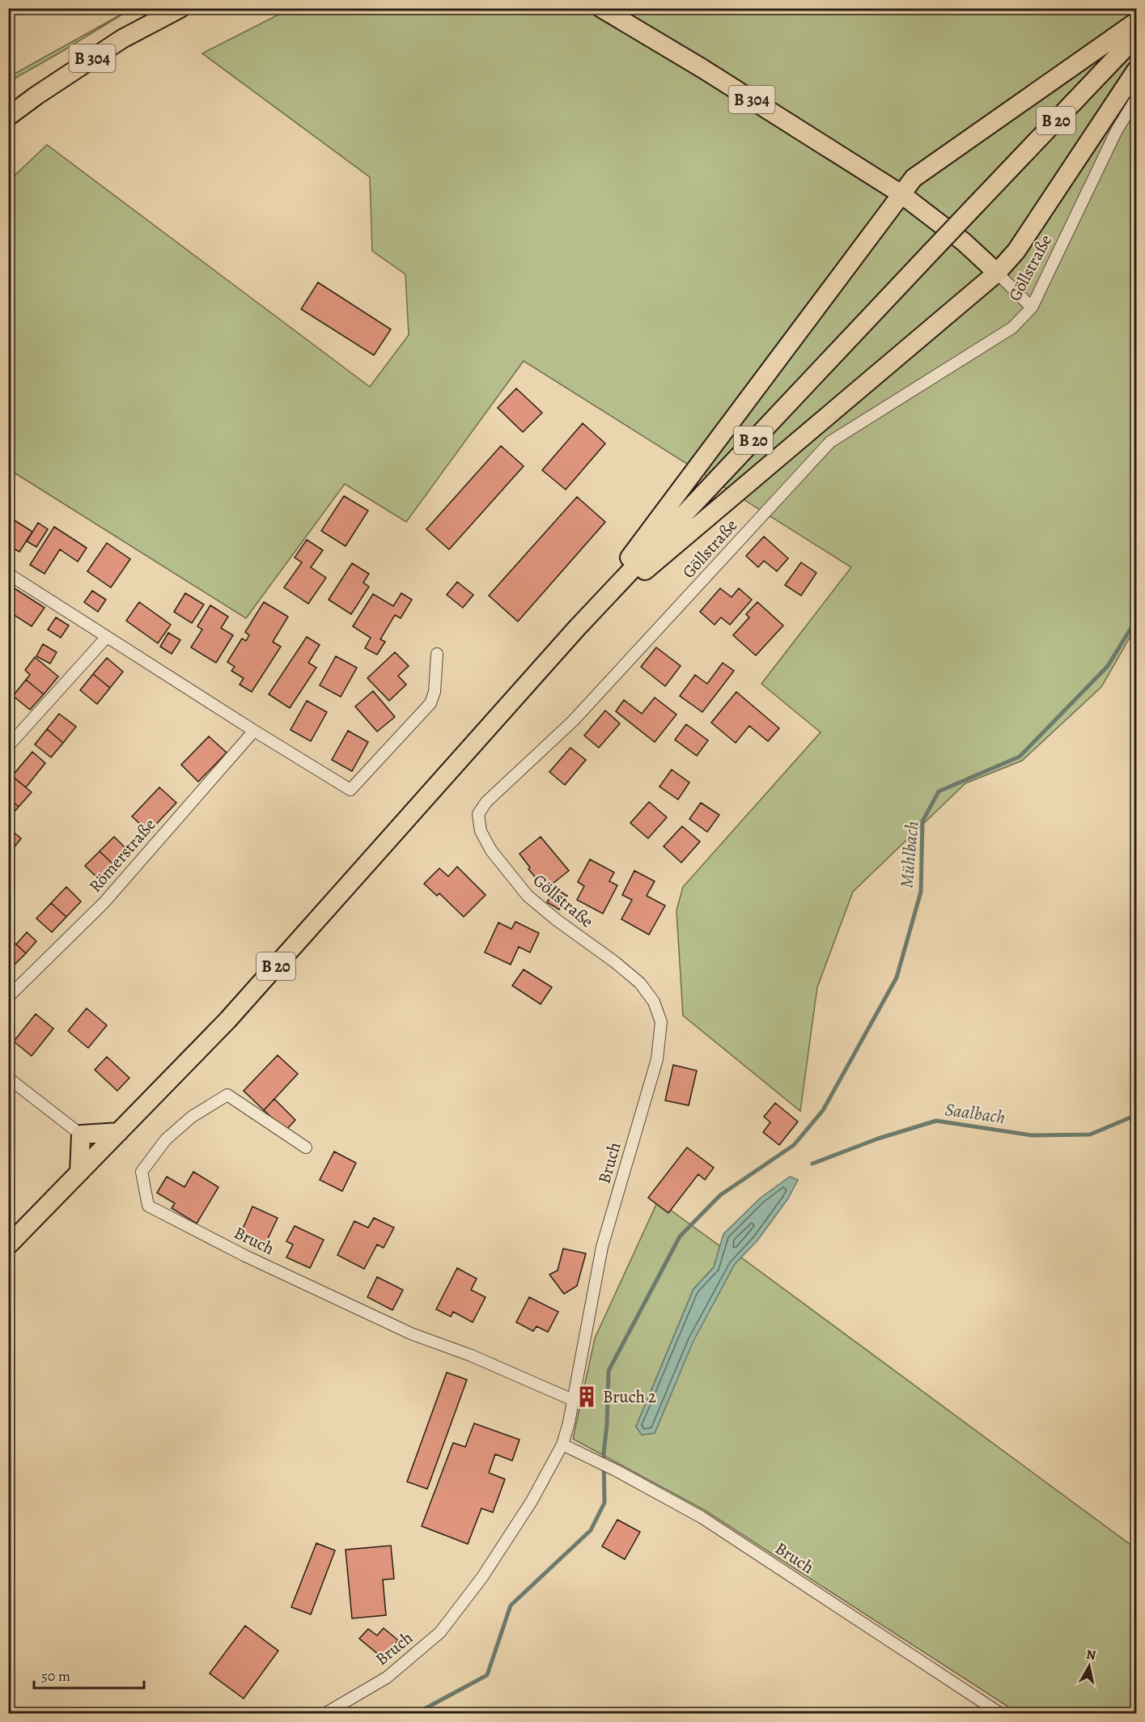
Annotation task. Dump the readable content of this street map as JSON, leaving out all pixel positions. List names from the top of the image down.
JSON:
{
  "streets": {
    "main road": ["B 304", "B 20"],
    "street": ["Göllstraße", "Römerstraße", "Bruch"]
  },
  "crossings": [
    ["Göllstraße", "Bruch"]
  ],
  "water": ["Mühlbach", "Saalbach"],
  "places": {
    "building": ["Bruch 2"]
  },
  "scale_bar": "50 m",
  "north": "top"
}
